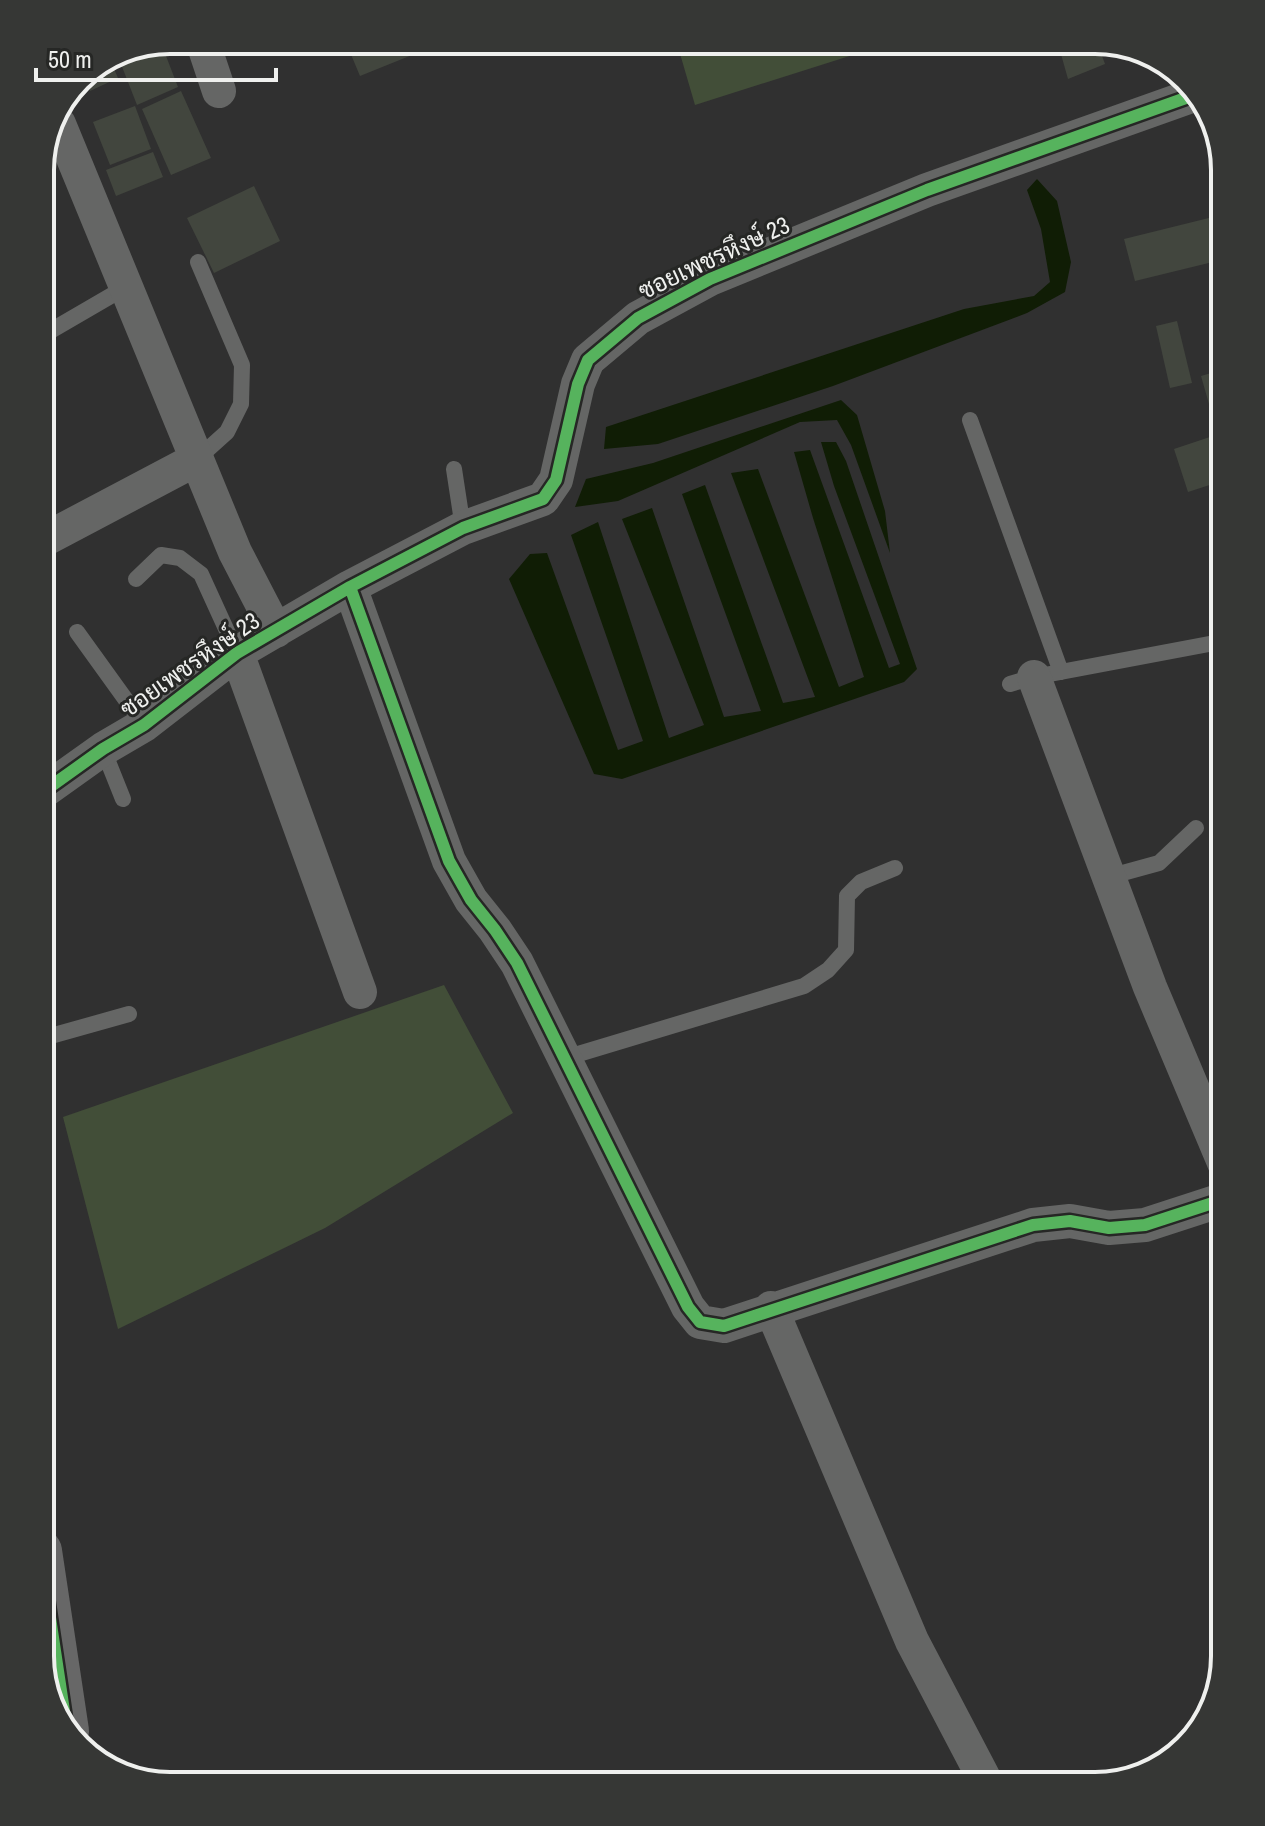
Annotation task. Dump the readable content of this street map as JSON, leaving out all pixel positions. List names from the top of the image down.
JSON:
{
  "streets": {
    "street": ["ซอยเพชรหึงษ์ 23"]
  },
  "scale_bar": "50 m"
}
